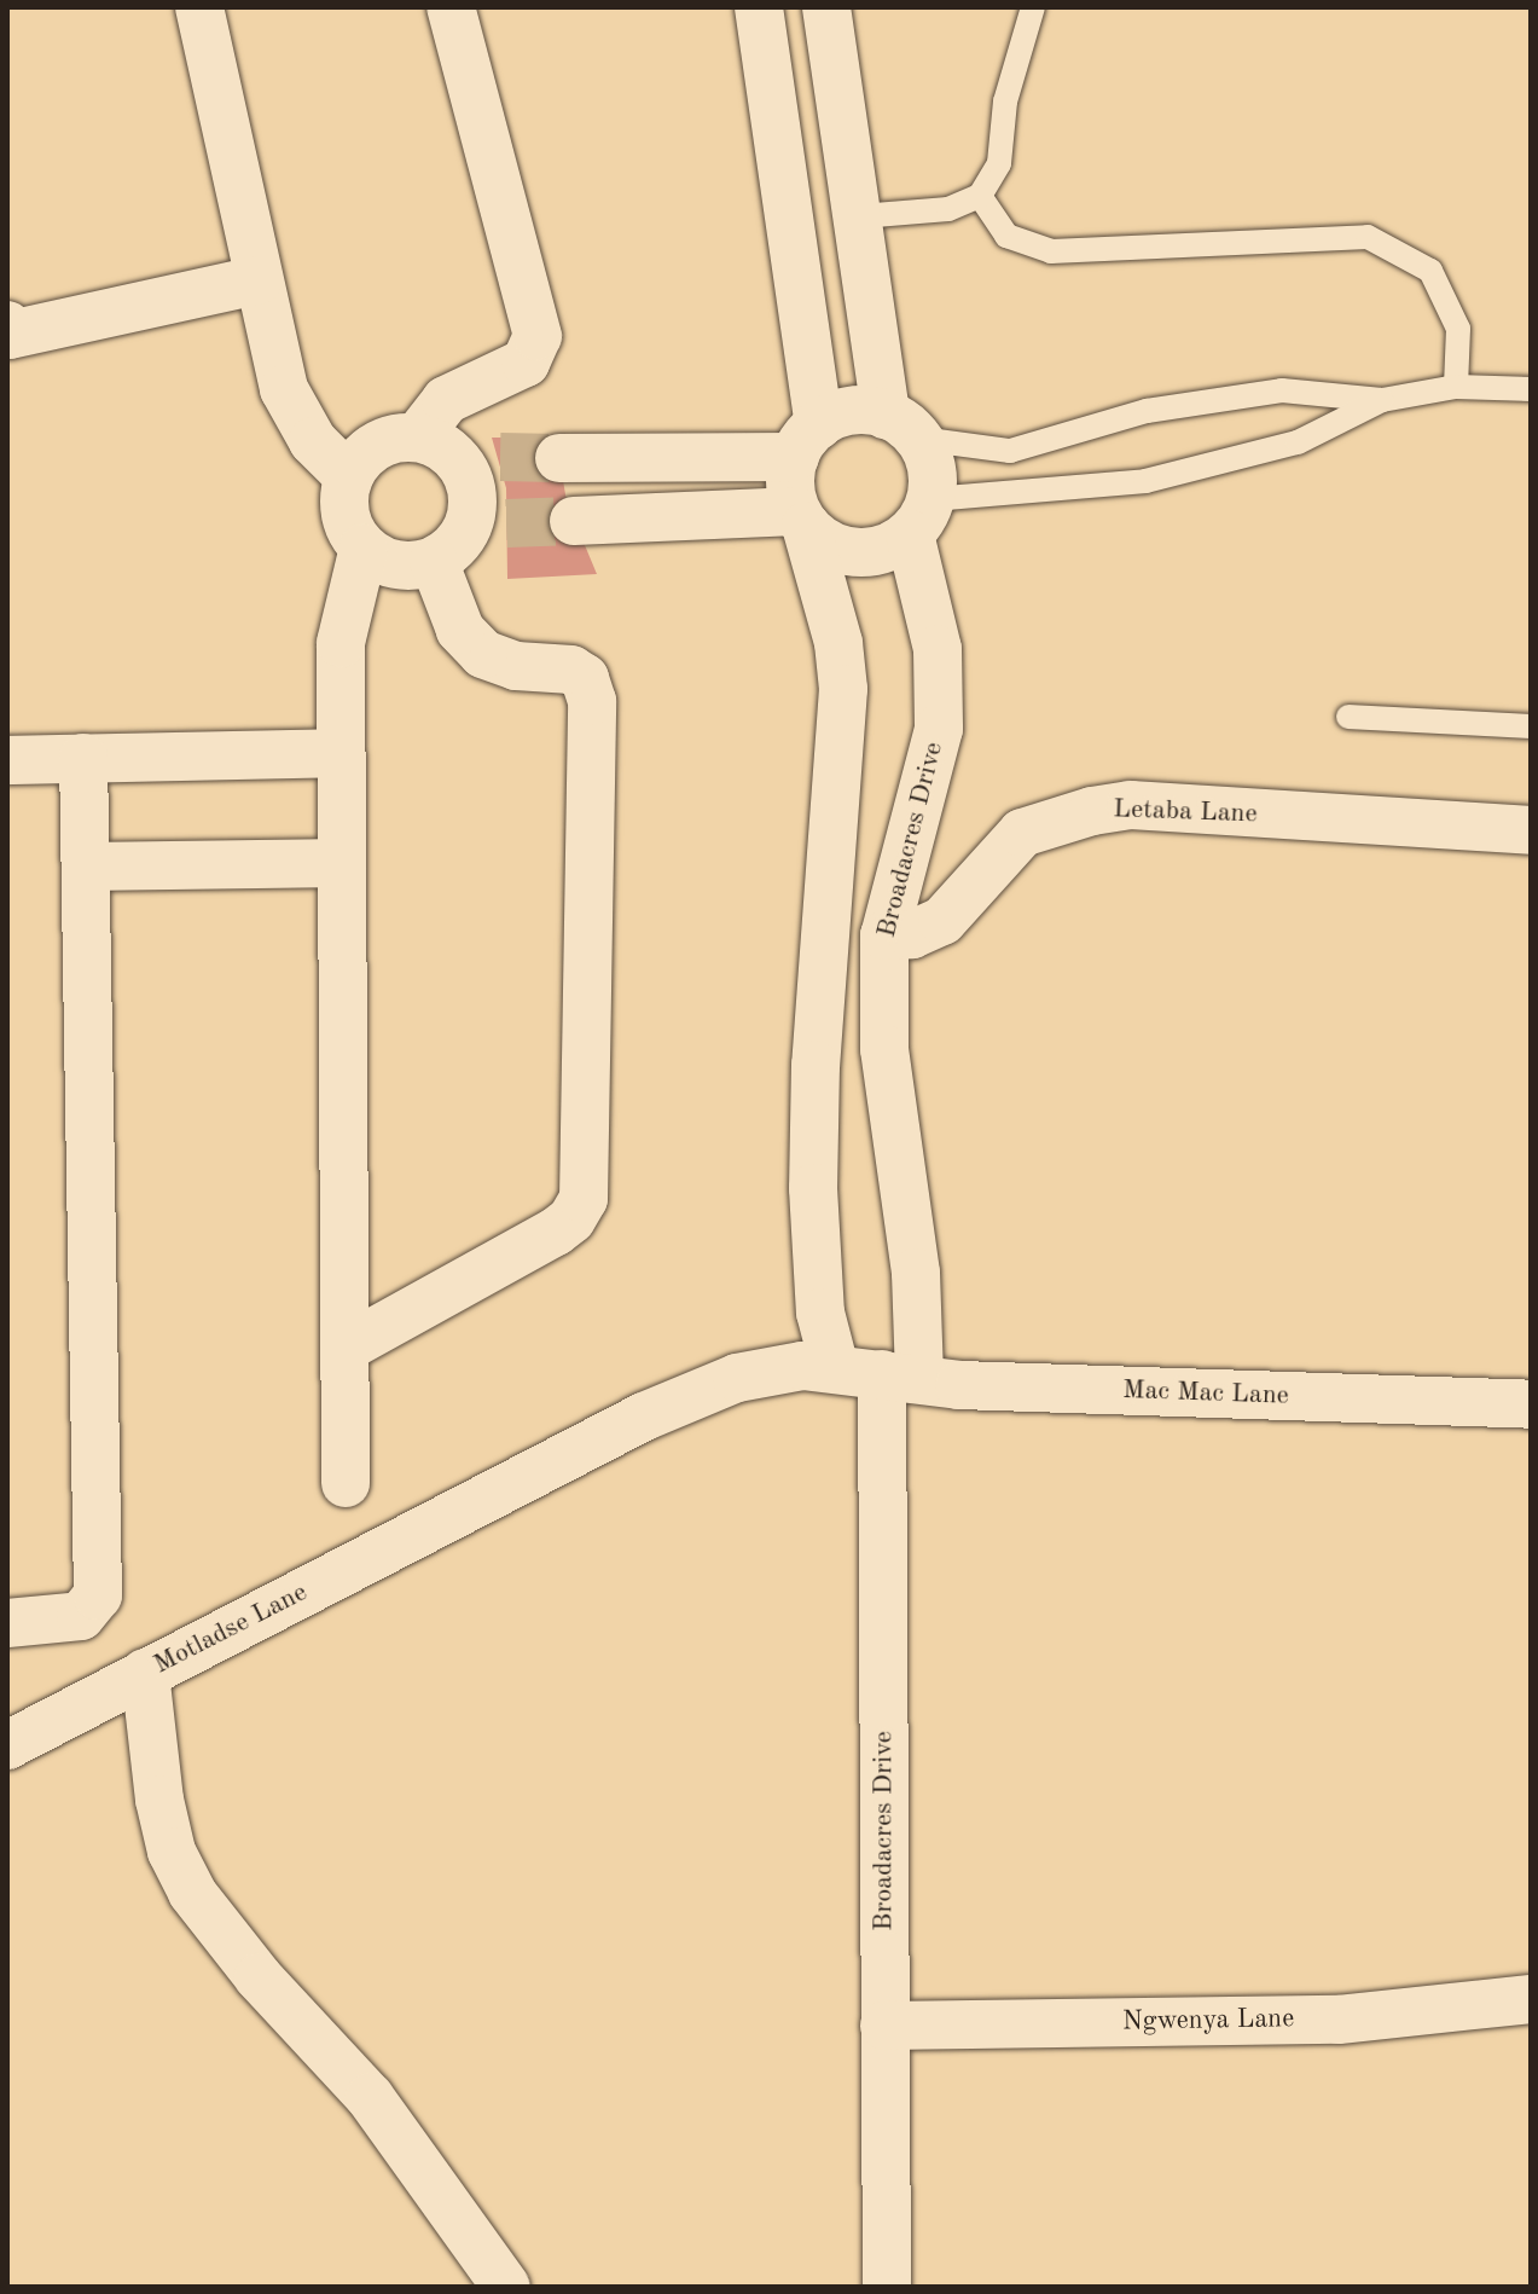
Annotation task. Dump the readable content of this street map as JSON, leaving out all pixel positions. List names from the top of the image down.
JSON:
{
  "streets": {
    "street": [
      "Letaba Lane",
      "Broadacres Drive",
      "Mac Mac Lane",
      "Motladse Lane",
      "Ngwenya Lane"
    ]
  },
  "crossings": [
    ["Letaba Lane", "Broadacres Drive"],
    ["Broadacres Drive", "Mac Mac Lane"],
    ["Broadacres Drive", "Motladse Lane"],
    ["Broadacres Drive", "Ngwenya Lane"],
    ["Mac Mac Lane", "Motladse Lane"]
  ]
}
